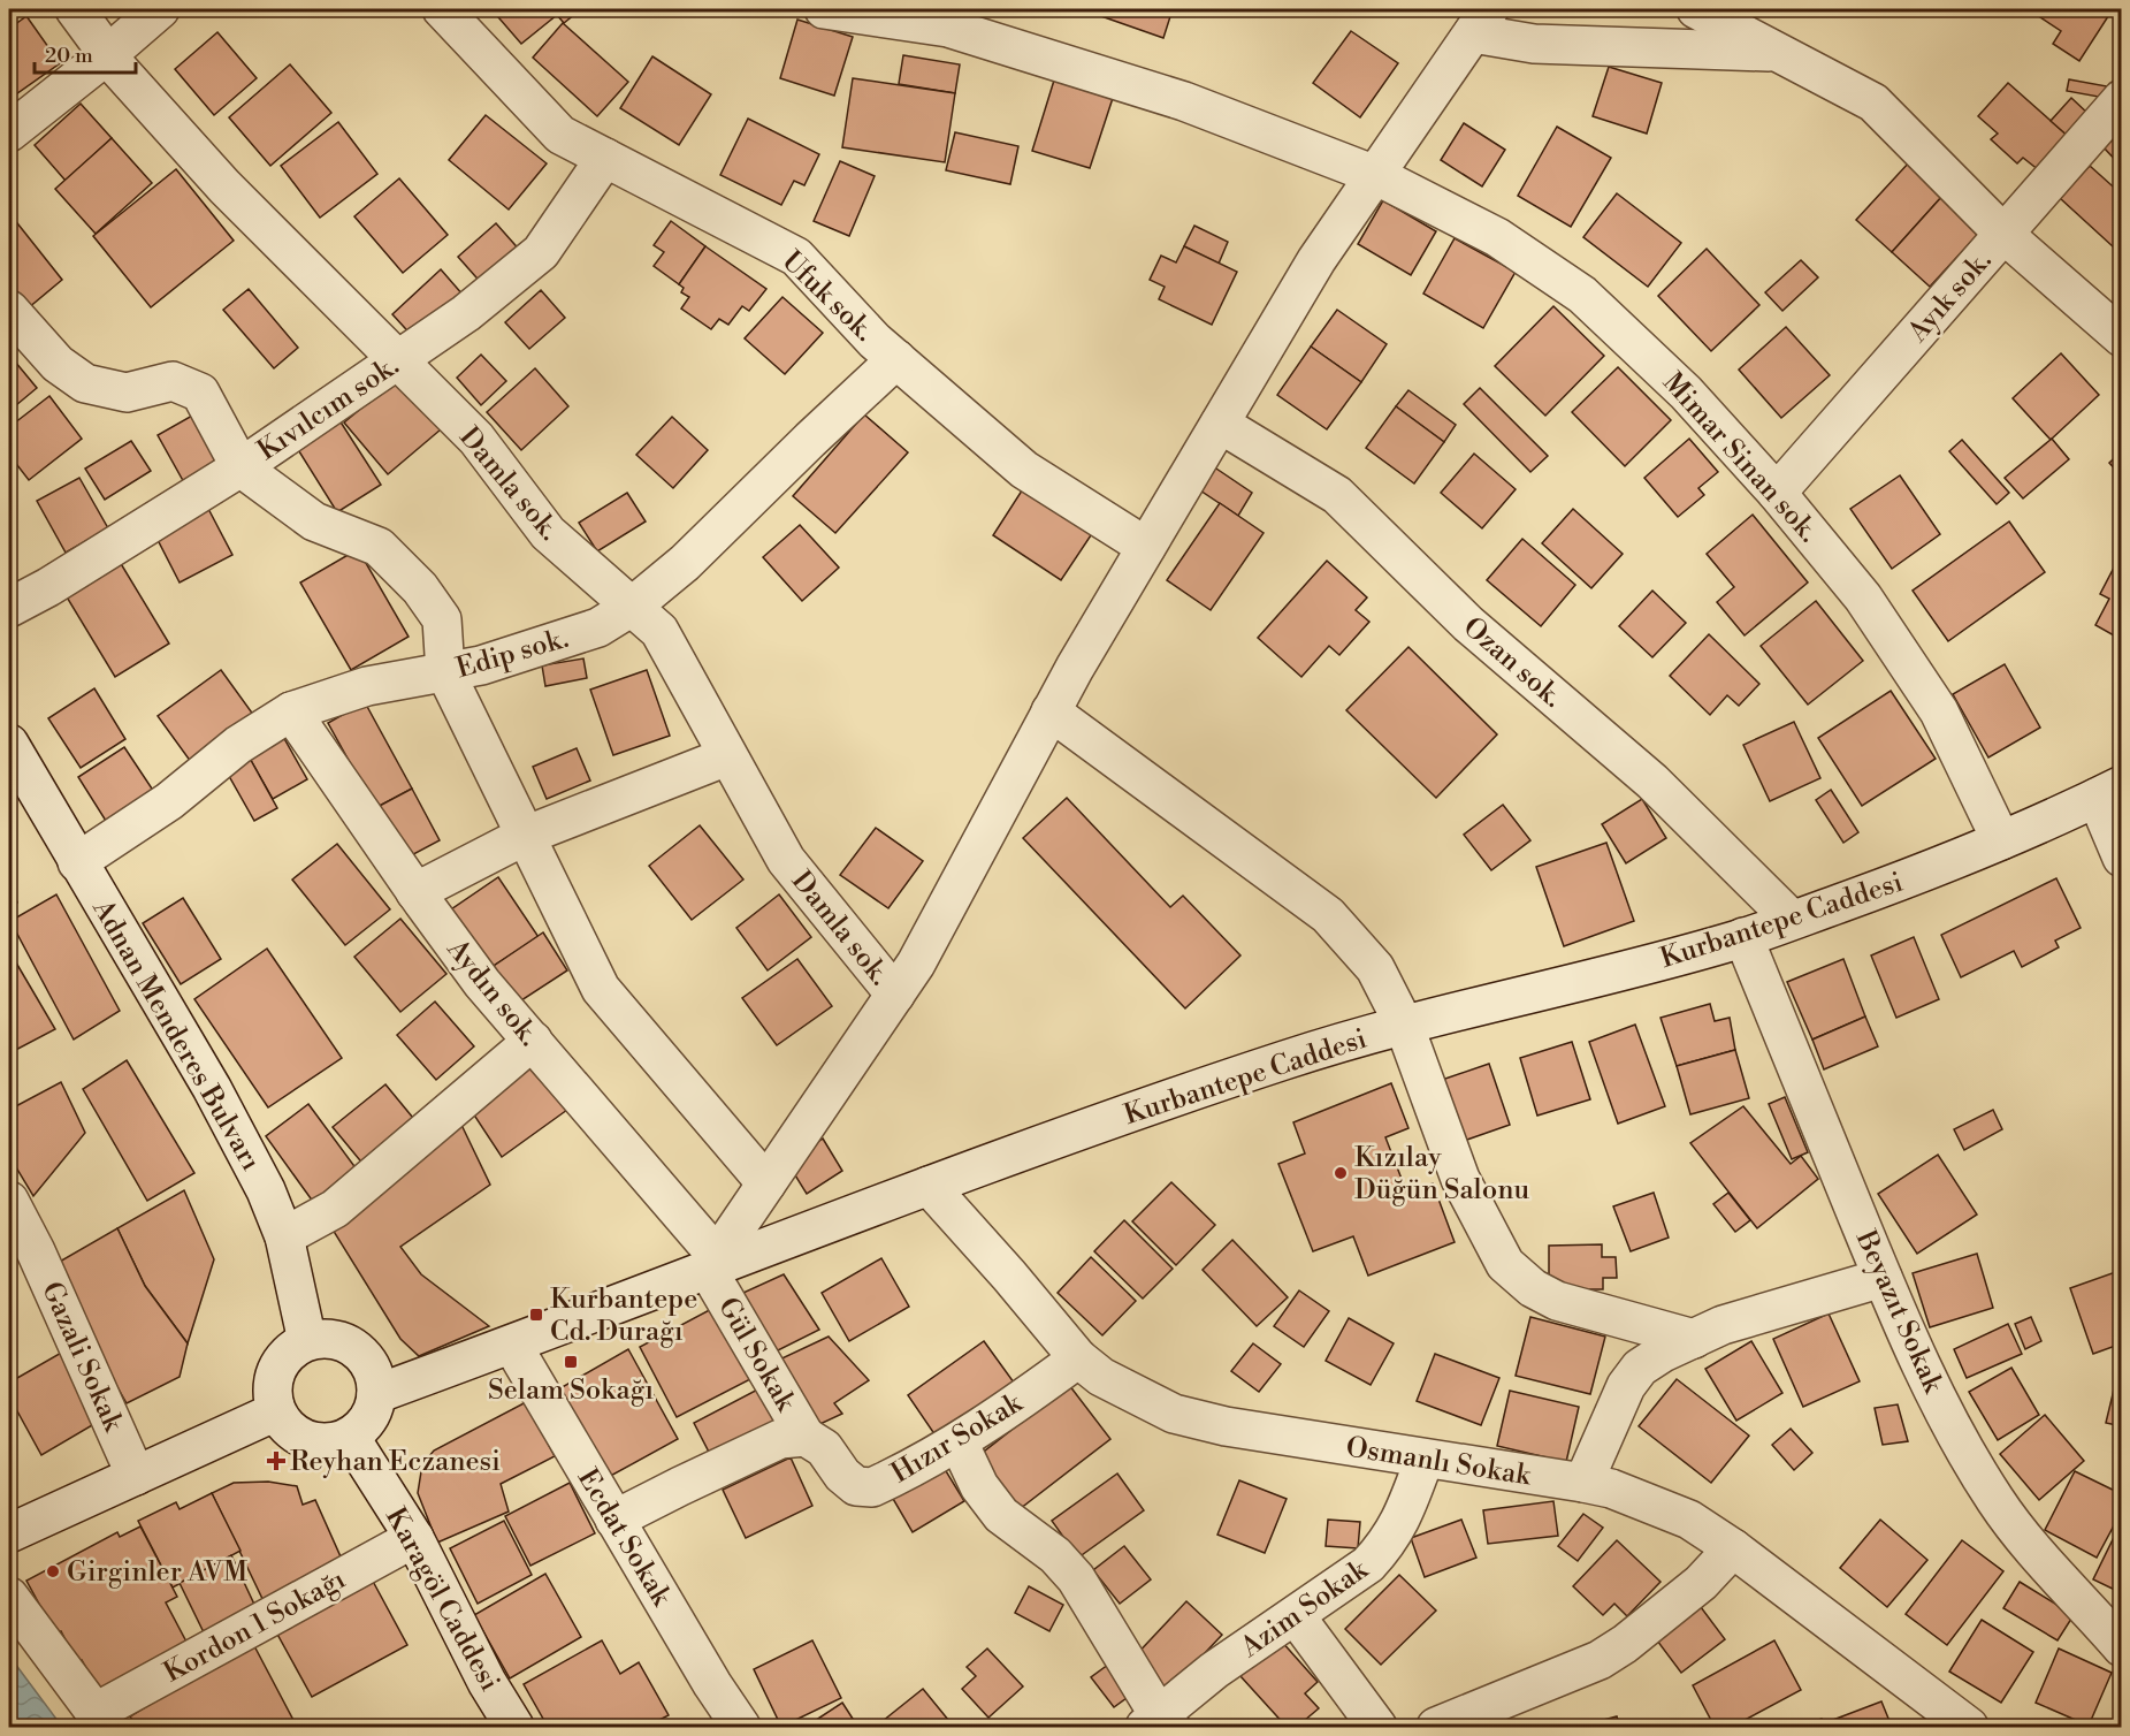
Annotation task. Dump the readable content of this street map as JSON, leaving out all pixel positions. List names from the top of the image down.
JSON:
{
  "streets": {
    "street": [
      "Ufuk sok.",
      "Ayık sok.",
      "Kıvılcım sok.",
      "Mimar Sinan sok.",
      "Damla sok.",
      "Edip sok.",
      "Ozan sok.",
      "Kurbantepe Caddesi",
      "Aydın sok.",
      "Adnan Menderes Bulvarı",
      "Beyazıt Sokak",
      "Gül Sokak",
      "Gazali Sokak",
      "Hızır Sokak",
      "Osmanlı Sokak",
      "Ecdat Sokak",
      "Karagöl Caddesi",
      "Azim Sokak",
      "Kordon 1 Sokağı"
    ]
  },
  "crossings": [
    ["Ufuk sok.", "Kıvılcım sok."],
    ["Ufuk sok.", "Edip sok."],
    ["Ayık sok.", "Mimar Sinan sok."],
    ["Kıvılcım sok.", "Damla sok."],
    ["Mimar Sinan sok.", "Kurbantepe Caddesi"],
    ["Damla sok.", "Edip sok."],
    ["Edip sok.", "Aydın sok."],
    ["Edip sok.", "Adnan Menderes Bulvarı"],
    ["Ozan sok.", "Kurbantepe Caddesi"],
    ["Kurbantepe Caddesi", "Aydın sok."],
    ["Kurbantepe Caddesi", "Adnan Menderes Bulvarı"],
    ["Kurbantepe Caddesi", "Beyazıt Sokak"],
    ["Kurbantepe Caddesi", "Gül Sokak"],
    ["Kurbantepe Caddesi", "Osmanlı Sokak"],
    ["Kurbantepe Caddesi", "Ecdat Sokak"],
    ["Kurbantepe Caddesi", "Karagöl Caddesi"],
    ["Aydın sok.", "Gül Sokak"],
    ["Adnan Menderes Bulvarı", "Karagöl Caddesi"],
    ["Gül Sokak", "Hızır Sokak"],
    ["Hızır Sokak", "Osmanlı Sokak"],
    ["Osmanlı Sokak", "Azim Sokak"],
    ["Karagöl Caddesi", "Kordon 1 Sokağı"]
  ],
  "places": {
    "other": ["Kızılay Düğün Salonu", "Girginler AVM"],
    "transit": ["Kurbantepe Cd. Durağı", "Selam Sokağı"],
    "health": ["Reyhan Eczanesi"]
  },
  "scale_bar": "20 m"
}
